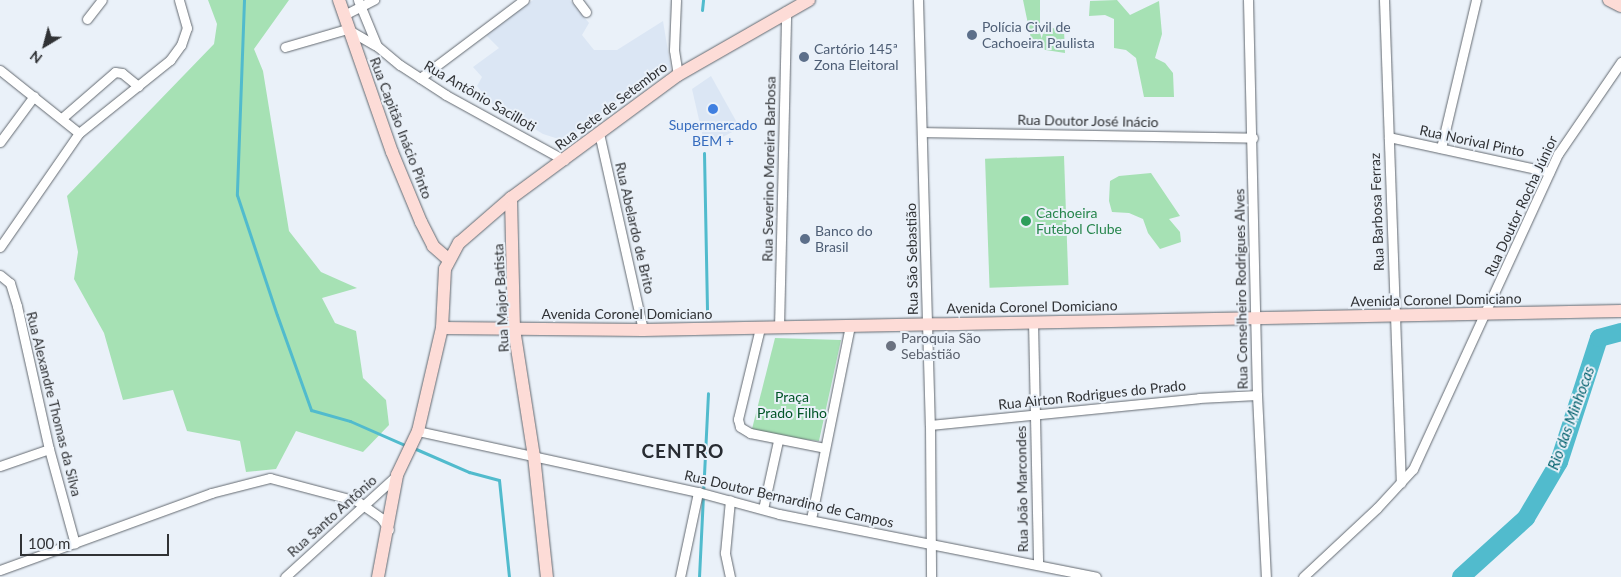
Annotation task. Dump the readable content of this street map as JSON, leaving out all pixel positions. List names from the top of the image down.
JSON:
{
  "streets": {
    "street": [
      "Rua Antônio Sacilloti",
      "Rua Sete de Setembro",
      "Rua Doutor José Inácio",
      "Rua Capitão Inácio Pinto",
      "Rua Norival Pinto",
      "Rua Severino Moreira Barbosa",
      "Rua Doutor Rocha Júnior",
      "Rua Barbosa Ferraz",
      "Rua Abelardo de Brito",
      "Rua São Sebastião",
      "Rua Conselheiro Rodrigues Alves",
      "Rua Major Batista",
      "Avenida Coronel Domiciano",
      "Rua Airton Rodrigues do Prado",
      "Rua Alexandre Thomas da Silva",
      "Rua João Marcondes",
      "Rua Doutor Bernardino de Campos",
      "Rua Santo Antônio"
    ]
  },
  "crossings": [
    ["Rua Antônio Sacilloti", "Rua Sete de Setembro"],
    ["Rua Antônio Sacilloti", "Rua Capitão Inácio Pinto"],
    ["Rua Sete de Setembro", "Rua Capitão Inácio Pinto"],
    ["Rua Sete de Setembro", "Rua Severino Moreira Barbosa"],
    ["Rua Sete de Setembro", "Rua Abelardo de Brito"],
    ["Rua Sete de Setembro", "Rua Major Batista"],
    ["Rua Doutor José Inácio", "Rua São Sebastião"],
    ["Rua Doutor José Inácio", "Rua Conselheiro Rodrigues Alves"],
    ["Rua Norival Pinto", "Rua Doutor Rocha Júnior"],
    ["Rua Norival Pinto", "Rua Barbosa Ferraz"],
    ["Rua Severino Moreira Barbosa", "Avenida Coronel Domiciano"],
    ["Rua Doutor Rocha Júnior", "Rua Barbosa Ferraz"],
    ["Rua Doutor Rocha Júnior", "Avenida Coronel Domiciano"],
    ["Rua Barbosa Ferraz", "Avenida Coronel Domiciano"],
    ["Rua Abelardo de Brito", "Avenida Coronel Domiciano"],
    ["Rua São Sebastião", "Avenida Coronel Domiciano"],
    ["Rua São Sebastião", "Rua Airton Rodrigues do Prado"],
    ["Rua São Sebastião", "Rua Doutor Bernardino de Campos"],
    ["Rua Conselheiro Rodrigues Alves", "Avenida Coronel Domiciano"],
    ["Rua Conselheiro Rodrigues Alves", "Rua Airton Rodrigues do Prado"],
    ["Rua Major Batista", "Avenida Coronel Domiciano"],
    ["Rua Major Batista", "Rua Doutor Bernardino de Campos"],
    ["Avenida Coronel Domiciano", "Rua João Marcondes"],
    ["Rua Airton Rodrigues do Prado", "Rua João Marcondes"],
    ["Rua João Marcondes", "Rua Doutor Bernardino de Campos"]
  ],
  "districts": ["CENTRO"],
  "water": ["Rio das Minhocas"],
  "parks": ["Praça Prado Filho"],
  "places": [
    "Polícia Civil de Cachoeira Paulista",
    "Cartório 145ª Zona Eleitoral",
    "Supermercado BEM +",
    "Cachoeira Futebol Clube",
    "Banco do Brasil",
    "Paroquia São Sebastião"
  ],
  "scale_bar": "100 m",
  "north": "bottom left"
}
